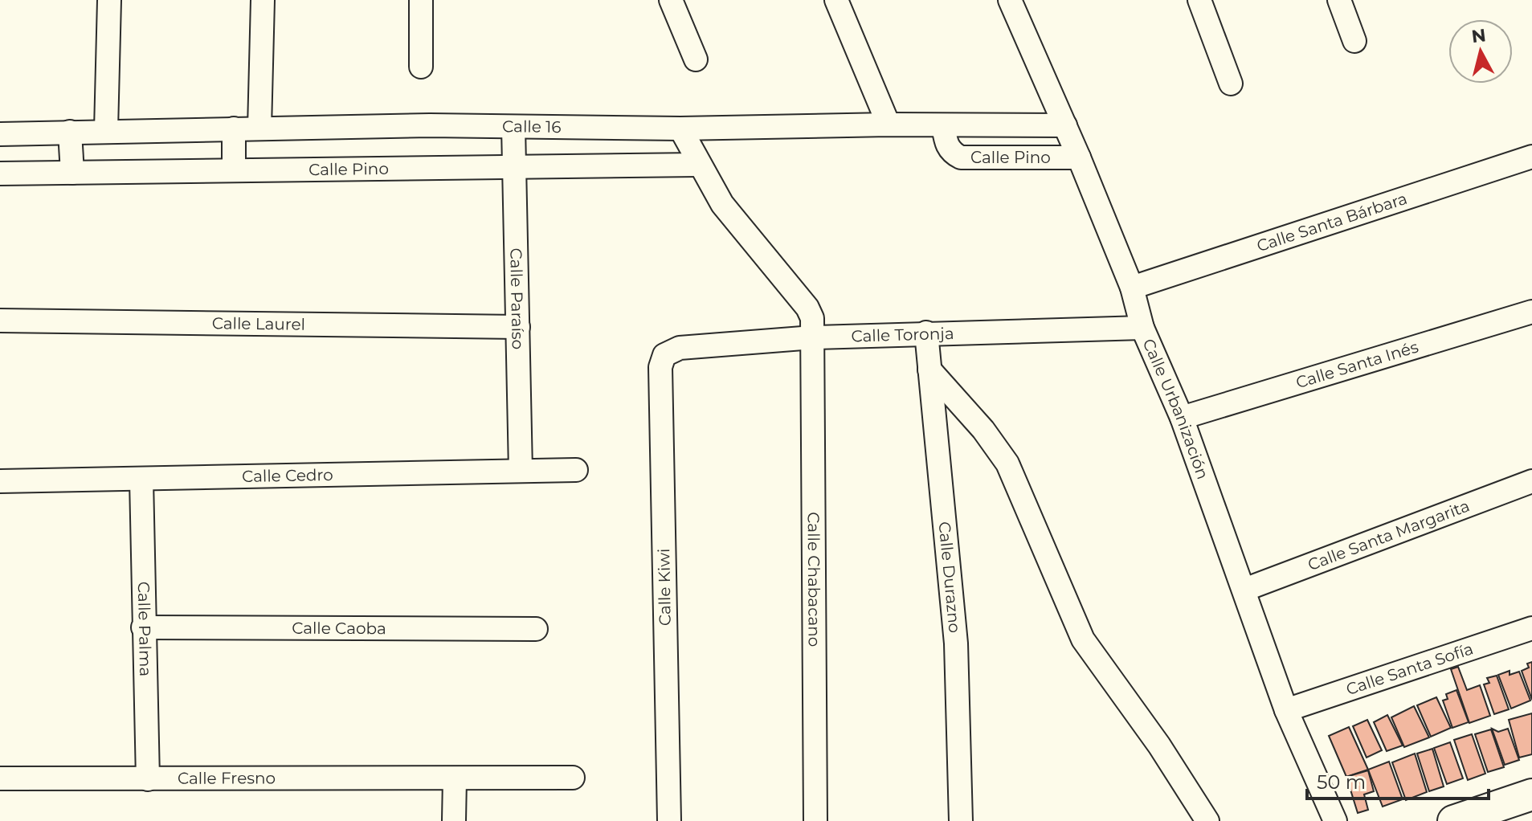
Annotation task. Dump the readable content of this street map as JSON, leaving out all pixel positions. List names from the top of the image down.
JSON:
{
  "streets": {
    "street": [
      "Calle 16",
      "Calle Pino",
      "Calle Santa Bárbara",
      "Calle Paraíso",
      "Calle Laurel",
      "Calle Toronja",
      "Calle Santa Inés",
      "Calle Urbanización",
      "Calle Cedro",
      "Calle Santa Margarita",
      "Calle Durazno",
      "Calle Chabacano",
      "Calle Kiwi",
      "Calle Caoba",
      "Calle Palma",
      "Calle Santa Sofía",
      "Calle Fresno"
    ]
  },
  "crossings": [
    ["Calle 16", "Calle Pino"],
    ["Calle 16", "Calle Paraíso"],
    ["Calle 16", "Calle Urbanización"],
    ["Calle 16", "Calle Chabacano"],
    ["Calle Pino", "Calle Paraíso"],
    ["Calle Pino", "Calle Urbanización"],
    ["Calle Pino", "Calle Chabacano"],
    ["Calle Santa Bárbara", "Calle Urbanización"],
    ["Calle Paraíso", "Calle Laurel"],
    ["Calle Paraíso", "Calle Cedro"],
    ["Calle Toronja", "Calle Urbanización"],
    ["Calle Toronja", "Calle Durazno"],
    ["Calle Toronja", "Calle Chabacano"],
    ["Calle Toronja", "Calle Kiwi"],
    ["Calle Santa Inés", "Calle Urbanización"],
    ["Calle Urbanización", "Calle Santa Margarita"],
    ["Calle Urbanización", "Calle Santa Sofía"],
    ["Calle Cedro", "Calle Palma"],
    ["Calle Caoba", "Calle Palma"],
    ["Calle Palma", "Calle Fresno"]
  ],
  "scale_bar": "50 m",
  "north": "top"
}
